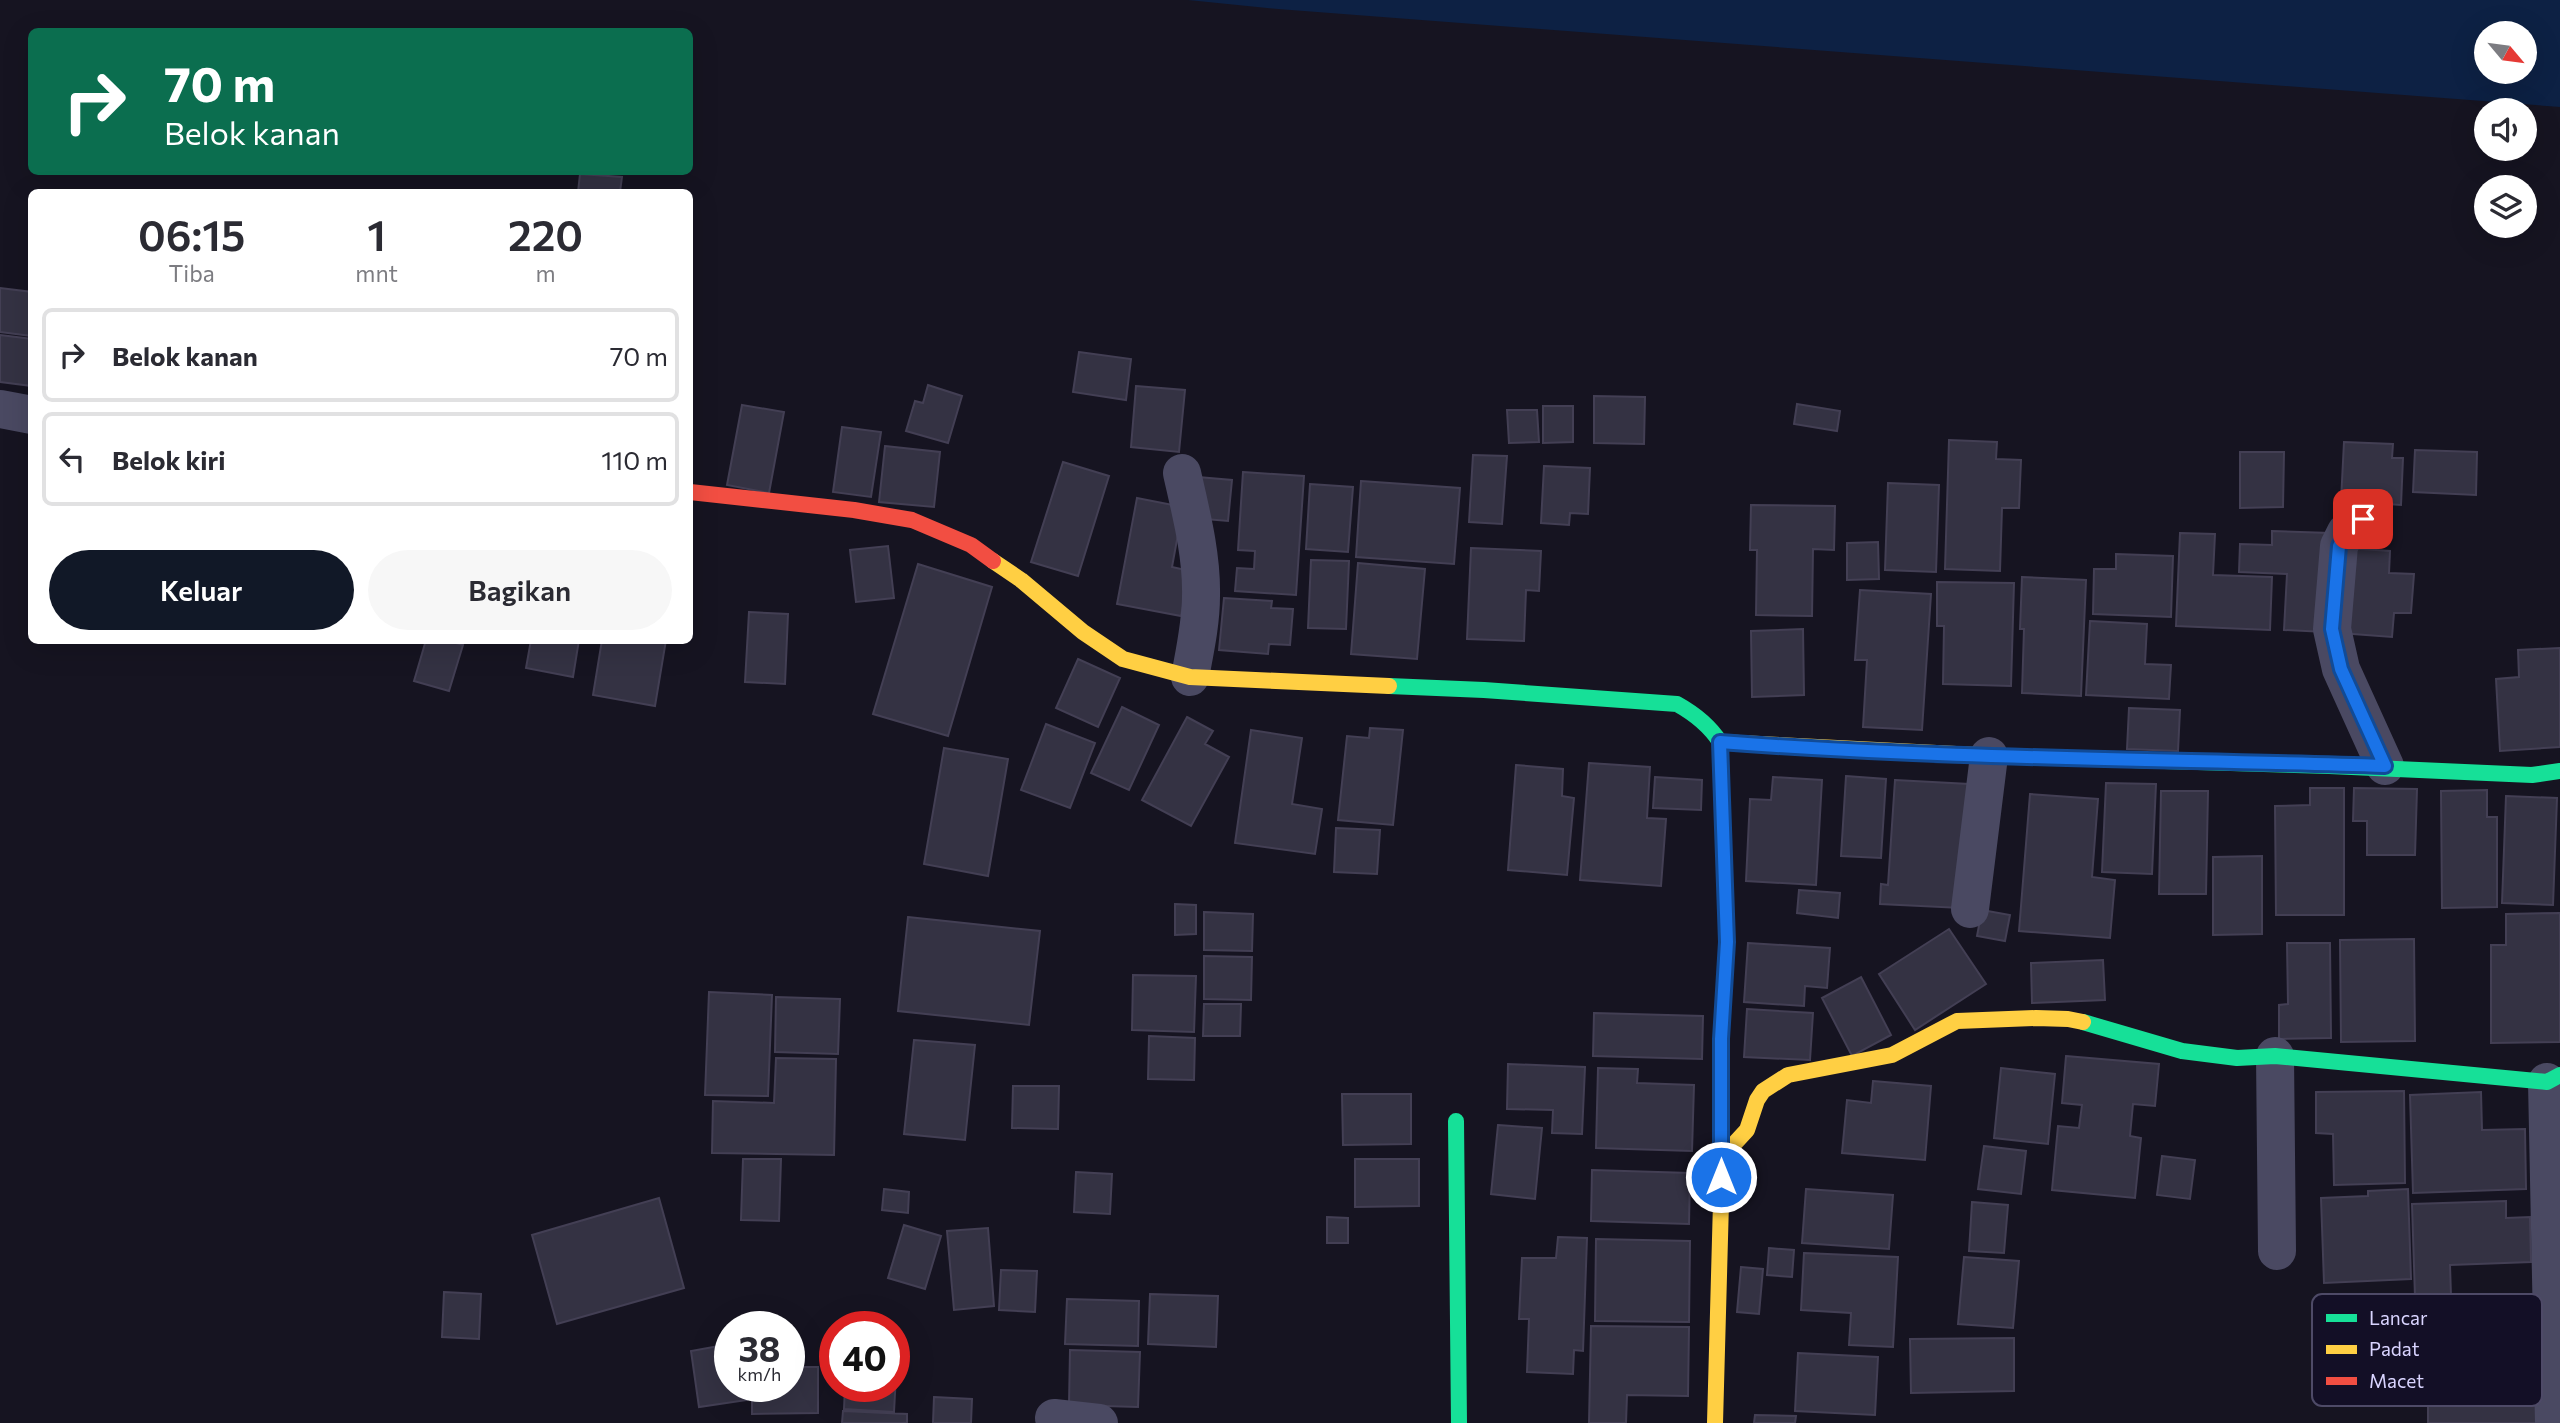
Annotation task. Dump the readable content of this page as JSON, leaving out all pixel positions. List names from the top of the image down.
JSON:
{
  "legend": ["Lancar", "Padat", "Macet"],
  "north": "bottom right",
  "page": {
    "turn": ["70 m", "Belok kanan"],
    "eta": [
      "06:15",
      "Tiba",
      "1",
      "mnt",
      "220",
      "m"
    ],
    "list": [
      {
        "name": "Belok kanan",
        "value": "70 m"
      },
      {
        "name": "Belok kiri",
        "value": "110 m"
      }
    ],
    "buttons": ["Keluar", "Bagikan"],
    "speed": "38 km/h",
    "limit": "40"
  }
}
